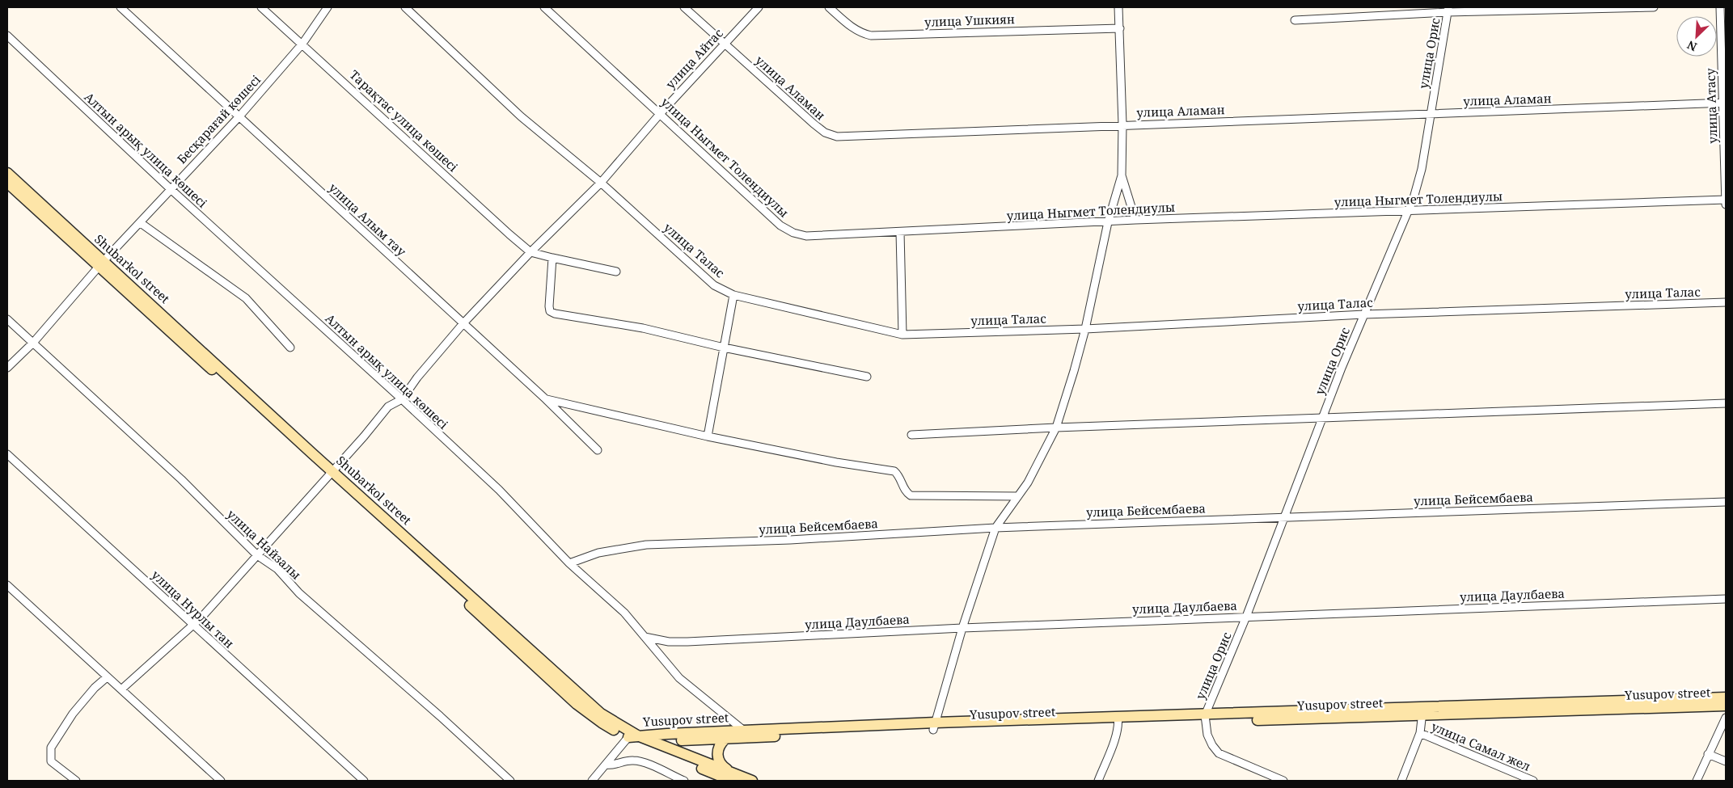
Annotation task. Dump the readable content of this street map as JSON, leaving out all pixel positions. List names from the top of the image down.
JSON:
{
  "streets": {
    "street": [
      "улица Ушкиян",
      "улица Орис",
      "улица Айтас",
      "улица Аламан",
      "улица Атасу",
      "Бесқарағай көшесі",
      "Тарақтас улица көшесі",
      "Алтын арық улица көшесі",
      "улица Ныгмет Толендиулы",
      "улица Алым тау",
      "улица Талас",
      "Shubarkol street",
      "улица Бейсембаева",
      "улица Найзалы",
      "улица Даулбаева",
      "улица Нурлы тан",
      "Yusupov street",
      "улица Самал жел"
    ]
  },
  "crossings": [
    ["улица Орис", "улица Аламан"],
    ["улица Орис", "улица Ныгмет Толендиулы"],
    ["улица Орис", "улица Талас"],
    ["улица Орис", "улица Бейсембаева"],
    ["улица Орис", "улица Даулбаева"],
    ["улица Орис", "Yusupov street"],
    ["улица Айтас", "улица Аламан"],
    ["улица Айтас", "Тарақтас улица көшесі"],
    ["улица Айтас", "Алтын арық улица көшесі"],
    ["улица Айтас", "улица Ныгмет Толендиулы"],
    ["улица Айтас", "улица Алым тау"],
    ["улица Айтас", "улица Талас"],
    ["улица Аламан", "улица Атасу"],
    ["улица Атасу", "улица Ныгмет Толендиулы"],
    ["Бесқарағай көшесі", "Тарақтас улица көшесі"],
    ["Бесқарағай көшесі", "Алтын арық улица көшесі"],
    ["Бесқарағай көшесі", "улица Алым тау"],
    ["Бесқарағай көшесі", "Shubarkol street"],
    ["Бесқарағай көшесі", "улица Найзалы"],
    ["Алтын арық улица көшесі", "улица Бейсембаева"],
    ["Алтын арық улица көшесі", "улица Даулбаева"],
    ["Алтын арық улица көшесі", "Yusupov street"],
    ["Shubarkol street", "Yusupov street"],
    ["Yusupov street", "улица Самал жел"]
  ],
  "north": "bottom left"
}
